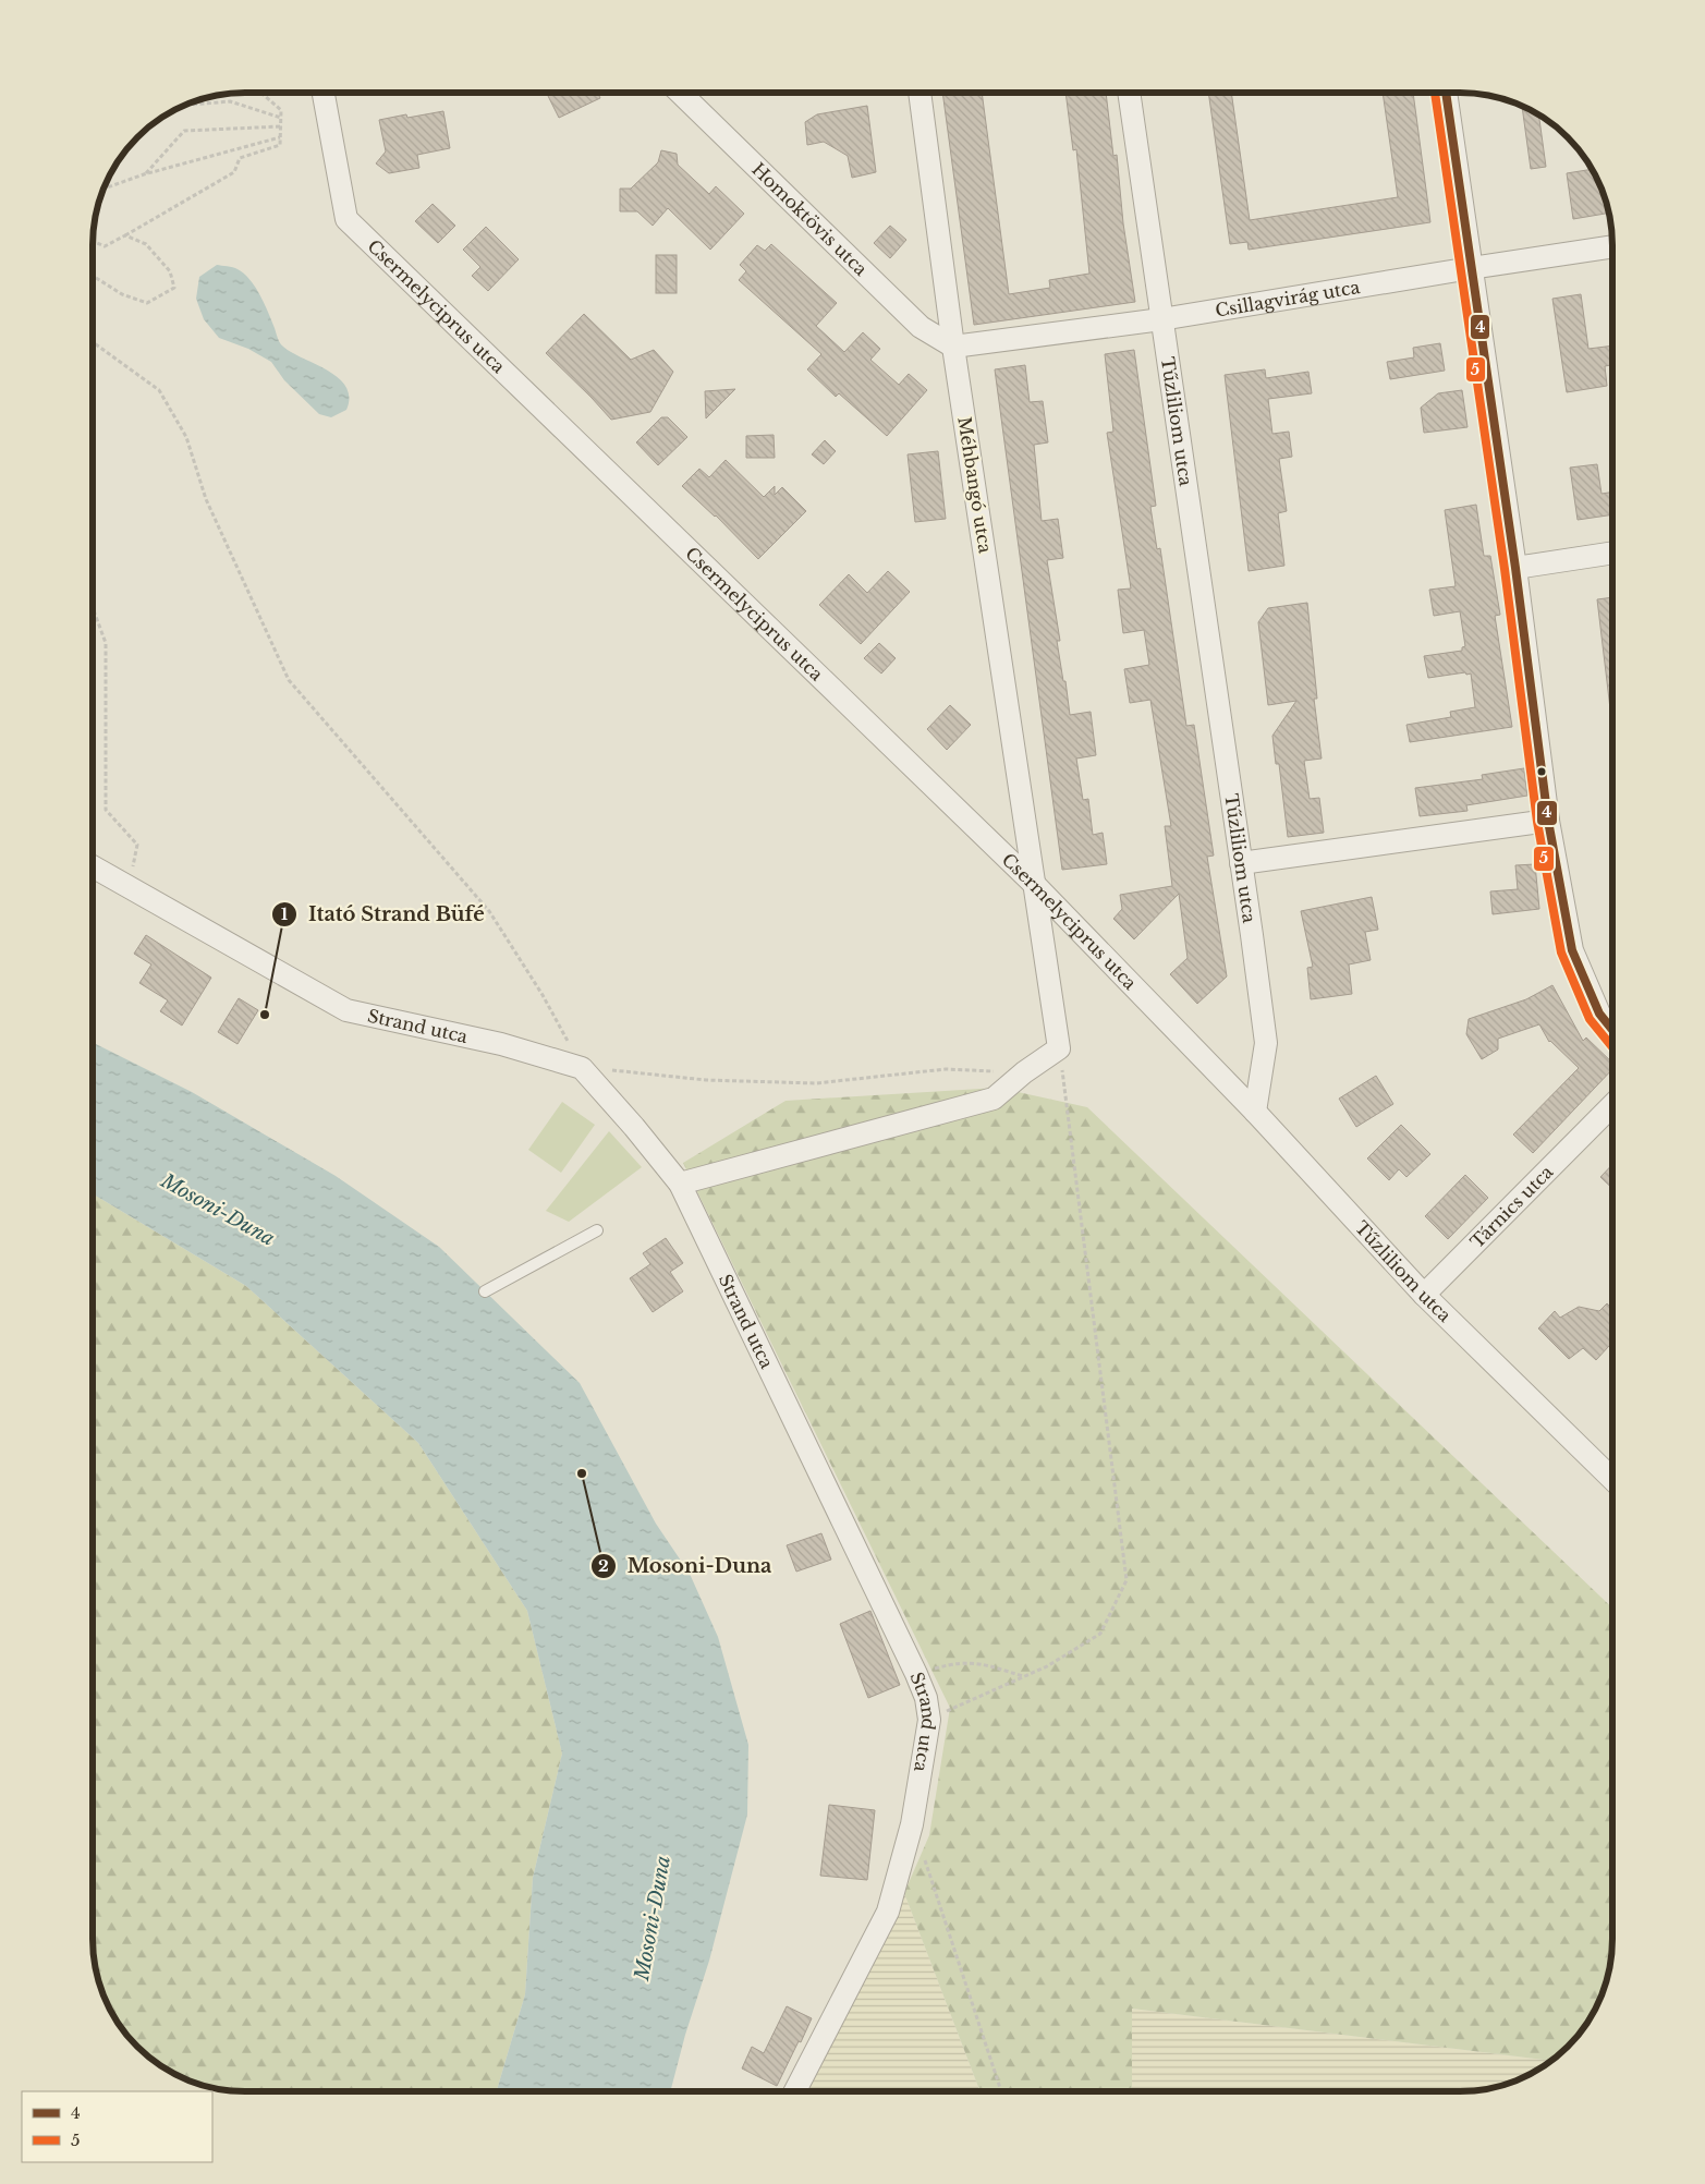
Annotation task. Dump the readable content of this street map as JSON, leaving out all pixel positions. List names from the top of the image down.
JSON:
{
  "streets": {
    "street": [
      "Homoktövis utca",
      "Csillagvirág utca",
      "Csermelyciprus utca",
      "Tűzliliom utca",
      "Méhbangó utca",
      "Strand utca",
      "Tárnics utca"
    ]
  },
  "crossings": [
    ["Homoktövis utca", "Csillagvirág utca"],
    ["Homoktövis utca", "Méhbangó utca"],
    ["Csillagvirág utca", "Tűzliliom utca"],
    ["Csillagvirág utca", "Méhbangó utca"],
    ["Csermelyciprus utca", "Tűzliliom utca"],
    ["Csermelyciprus utca", "Méhbangó utca"],
    ["Tűzliliom utca", "Tárnics utca"]
  ],
  "water": ["Mosoni-Duna"],
  "places": ["Itató Strand Büfé", "Mosoni-Duna"],
  "lines": ["transit line 4", "transit line 5"],
  "legend": ["4", "5"]
}
